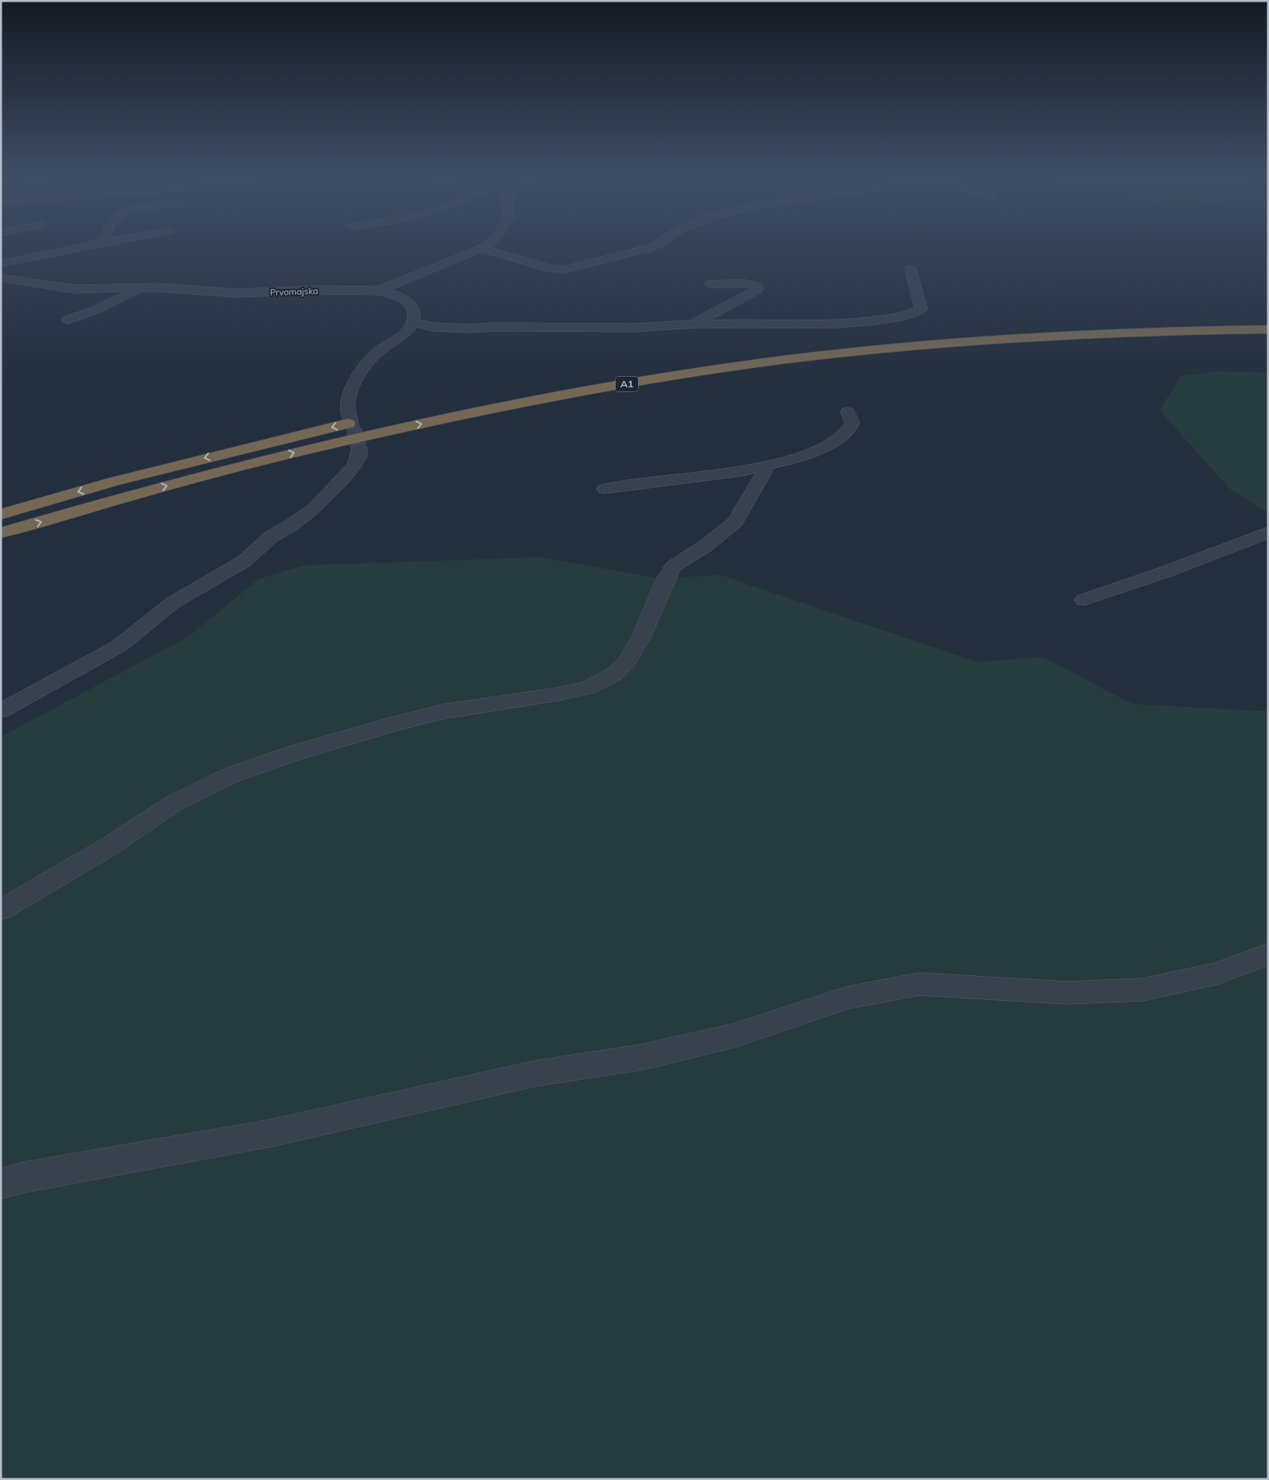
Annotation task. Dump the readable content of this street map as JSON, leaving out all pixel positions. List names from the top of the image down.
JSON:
{
  "streets": {
    "highway": ["A1"],
    "street": ["Prvomajska"]
  }
}
